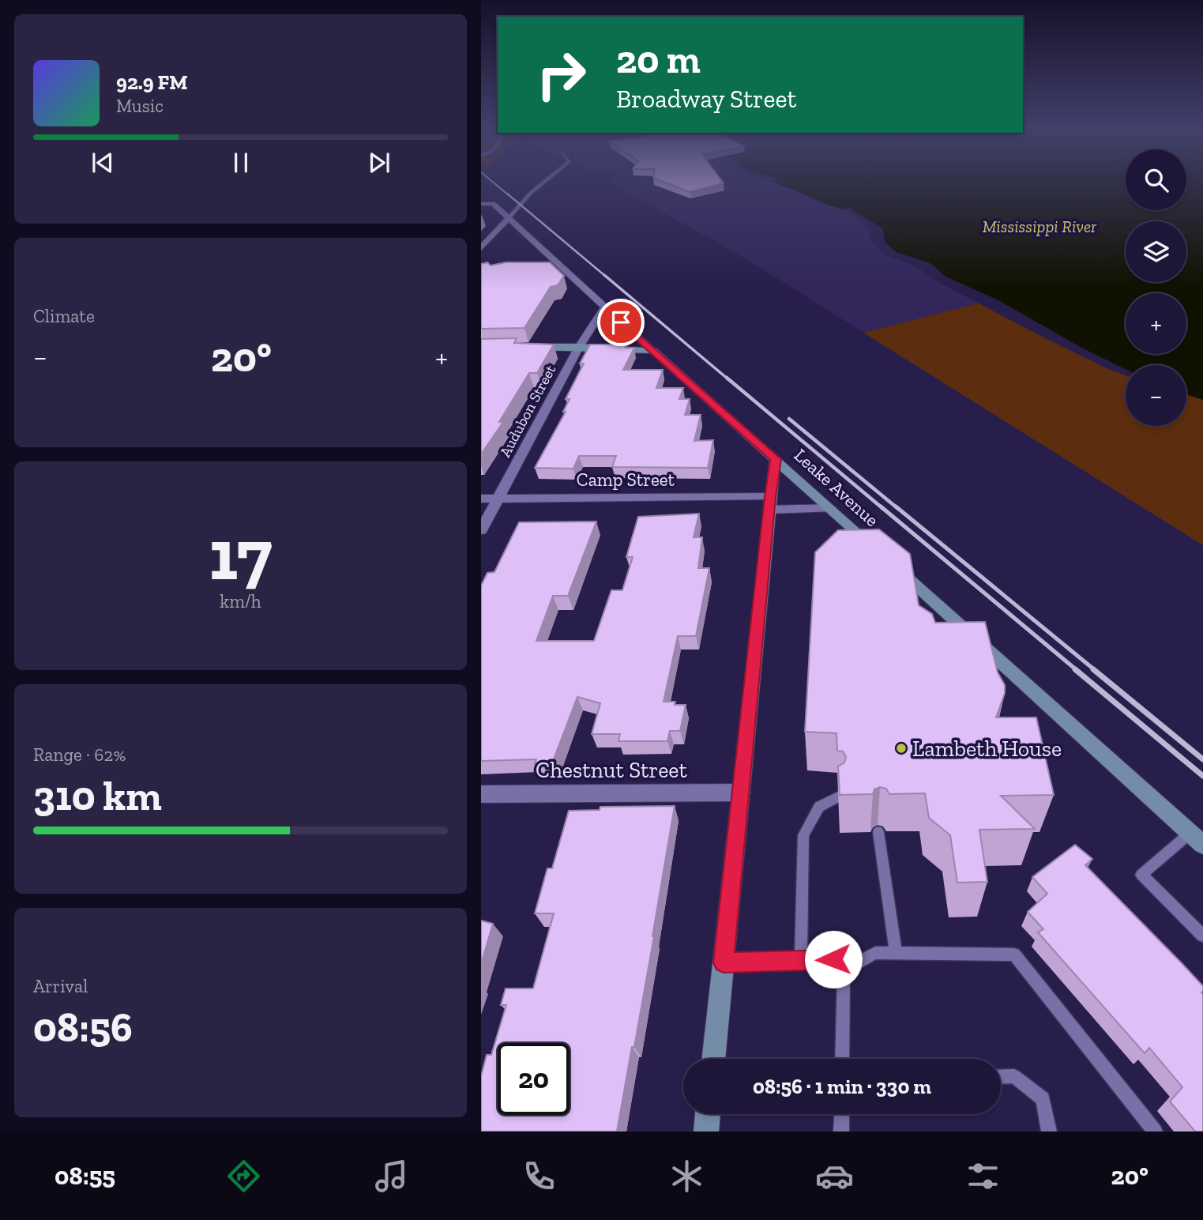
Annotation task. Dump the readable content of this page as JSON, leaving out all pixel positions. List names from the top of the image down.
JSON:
{
  "streets": {
    "street": [
      "Audubon Street",
      "Camp Street",
      "Leake Avenue",
      "Chestnut Street"
    ]
  },
  "crossings": [
    ["Audubon Street", "Camp Street"],
    ["Audubon Street", "Leake Avenue"],
    ["Camp Street", "Leake Avenue"]
  ],
  "water": ["Mississippi River"],
  "places": ["Lambeth House"],
  "page": {
    "turn": ["20 m", "Broadway Street"],
    "song": ["92.9 FM", "Music"],
    "map_buttons": ["+", "−"],
    "tile": [
      "Climate",
      ["17", "km/h"],
      ["Range · 62%", "310 km"],
      ["Arrival", "08:56"]
    ],
    "heat": ["−", "20°", "+"],
    "limit": "20",
    "trip": "08:56 · 1 min · 330 m",
    "tabs": ["08:55", "20°"]
  }
}
